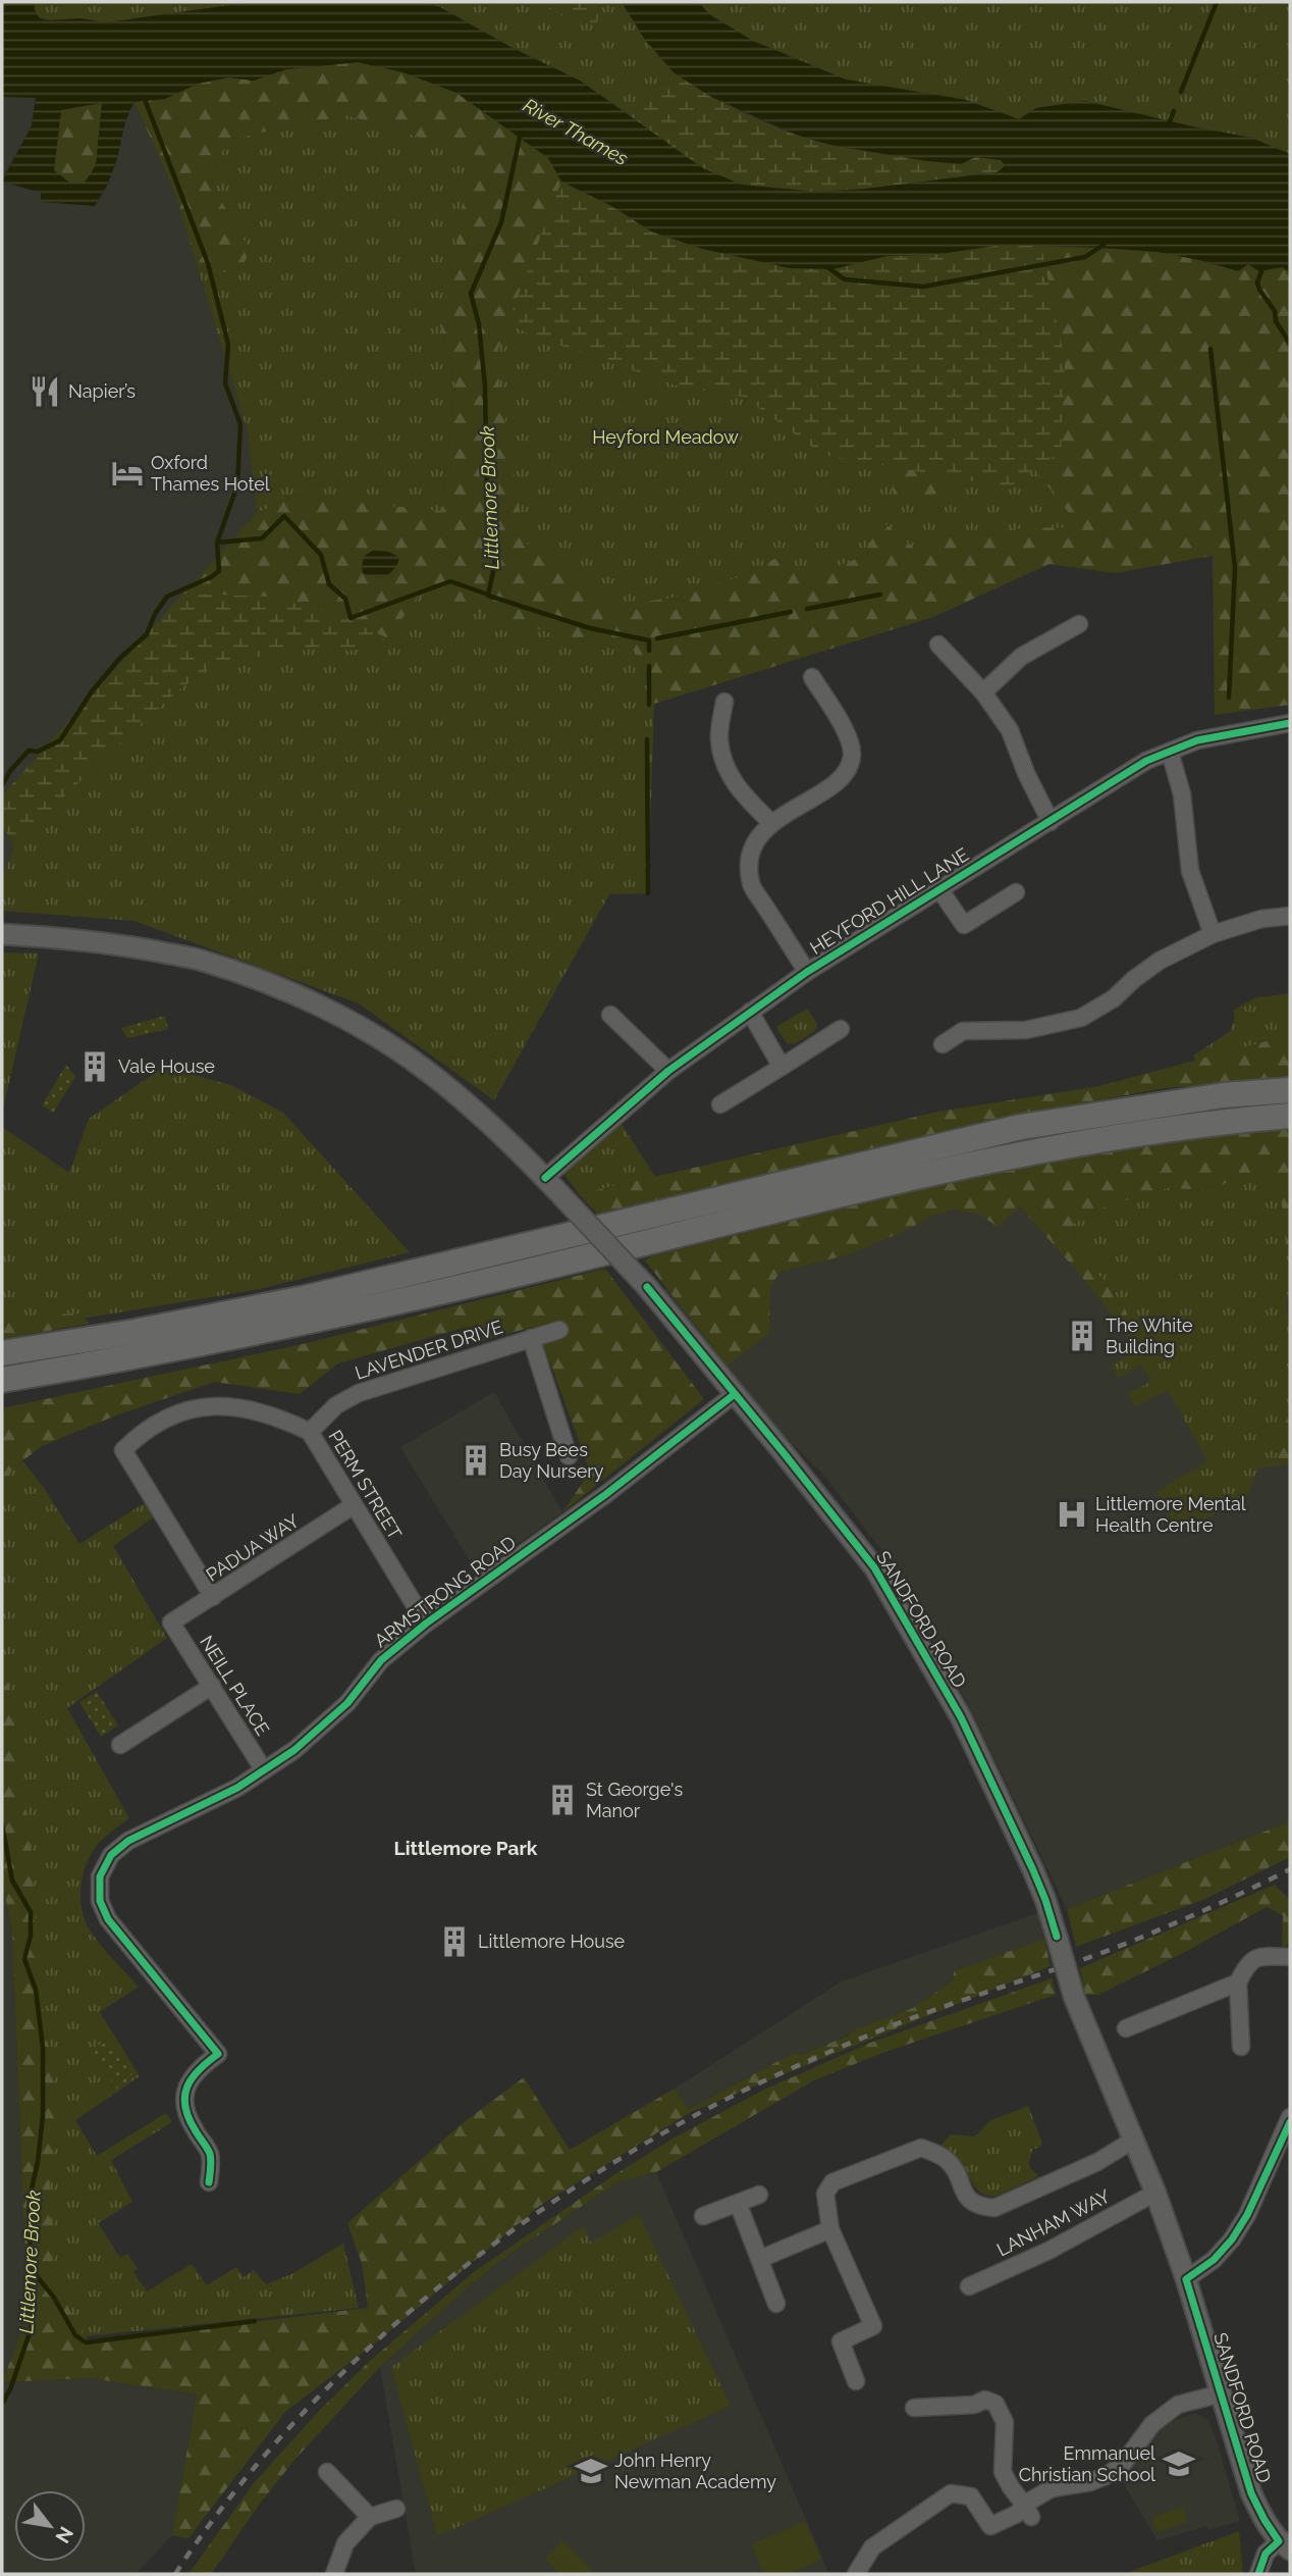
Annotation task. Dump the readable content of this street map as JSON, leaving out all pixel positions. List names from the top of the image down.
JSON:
{
  "streets": {
    "street": [
      "HEYFORD HILL LANE",
      "LAVENDER DRIVE",
      "PERM STREET",
      "PADUA WAY",
      "ARMSTRONG ROAD",
      "SANDFORD ROAD",
      "NEILL PLACE",
      "LANHAM WAY"
    ]
  },
  "crossings": [
    ["HEYFORD HILL LANE", "SANDFORD ROAD"],
    ["LAVENDER DRIVE", "PERM STREET"],
    ["PERM STREET", "PADUA WAY"],
    ["PERM STREET", "ARMSTRONG ROAD"],
    ["PADUA WAY", "NEILL PLACE"],
    ["ARMSTRONG ROAD", "SANDFORD ROAD"],
    ["ARMSTRONG ROAD", "NEILL PLACE"],
    ["SANDFORD ROAD", "LANHAM WAY"]
  ],
  "districts": ["Littlemore Park"],
  "water": ["River Thames", "Littlemore Brook"],
  "parks": ["Heyford Meadow"],
  "places": {
    "restaurant": ["Napier’s"],
    "hotel": ["Oxford Thames Hotel"],
    "building": [
      "Vale House",
      "The White Building",
      "Busy Bees Day Nursery",
      "St George's Manor",
      "Littlemore House"
    ],
    "hospital": ["Littlemore Mental Health Centre"],
    "school or university": ["Emmanuel Christian School", "John Henry Newman Academy"]
  },
  "north": "bottom right"
}
